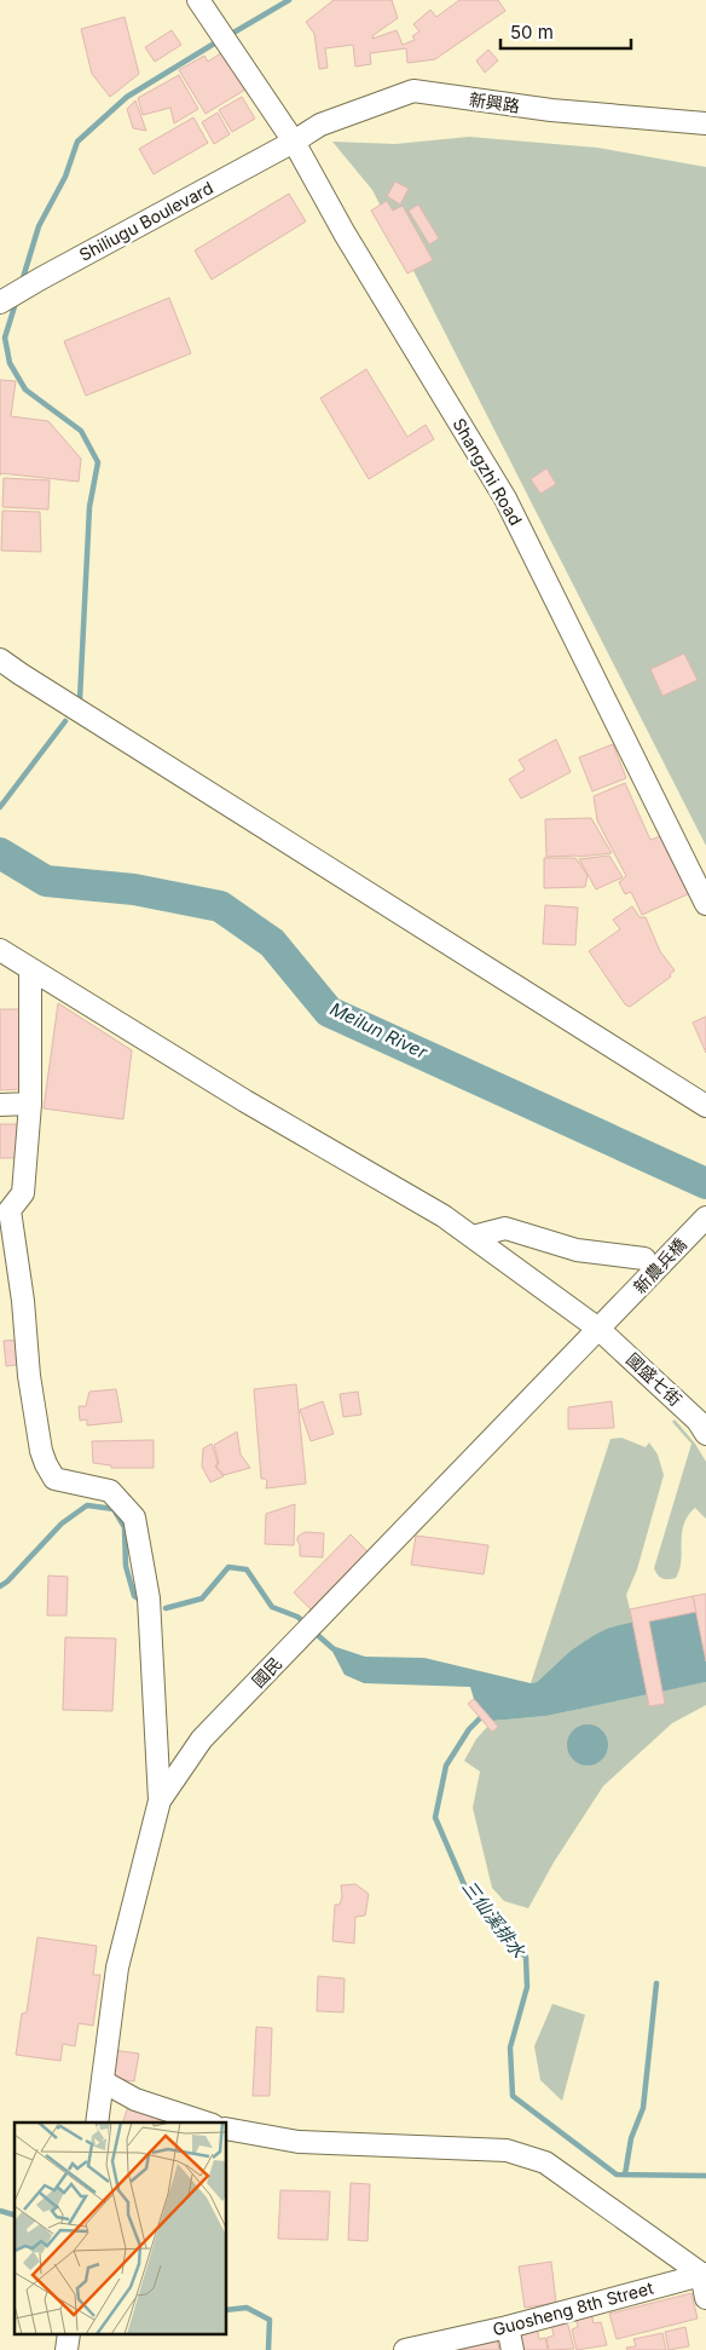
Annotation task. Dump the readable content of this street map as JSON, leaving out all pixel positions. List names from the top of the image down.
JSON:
{
  "streets": {
    "street": [
      "新興路",
      "Shiliugu Boulevard",
      "Shangzhi Road",
      "新農兵橋",
      "國盛七街",
      "國民",
      "Guosheng 8th Street"
    ]
  },
  "crossings": [
    ["新興路", "Shiliugu Boulevard"],
    ["新興路", "Shangzhi Road"],
    ["Shiliugu Boulevard", "Shangzhi Road"],
    ["新農兵橋", "國民"],
    ["國盛七街", "國民"]
  ],
  "water": ["Meilun River", "三仙溪排水"],
  "scale_bar": "50 m"
}
